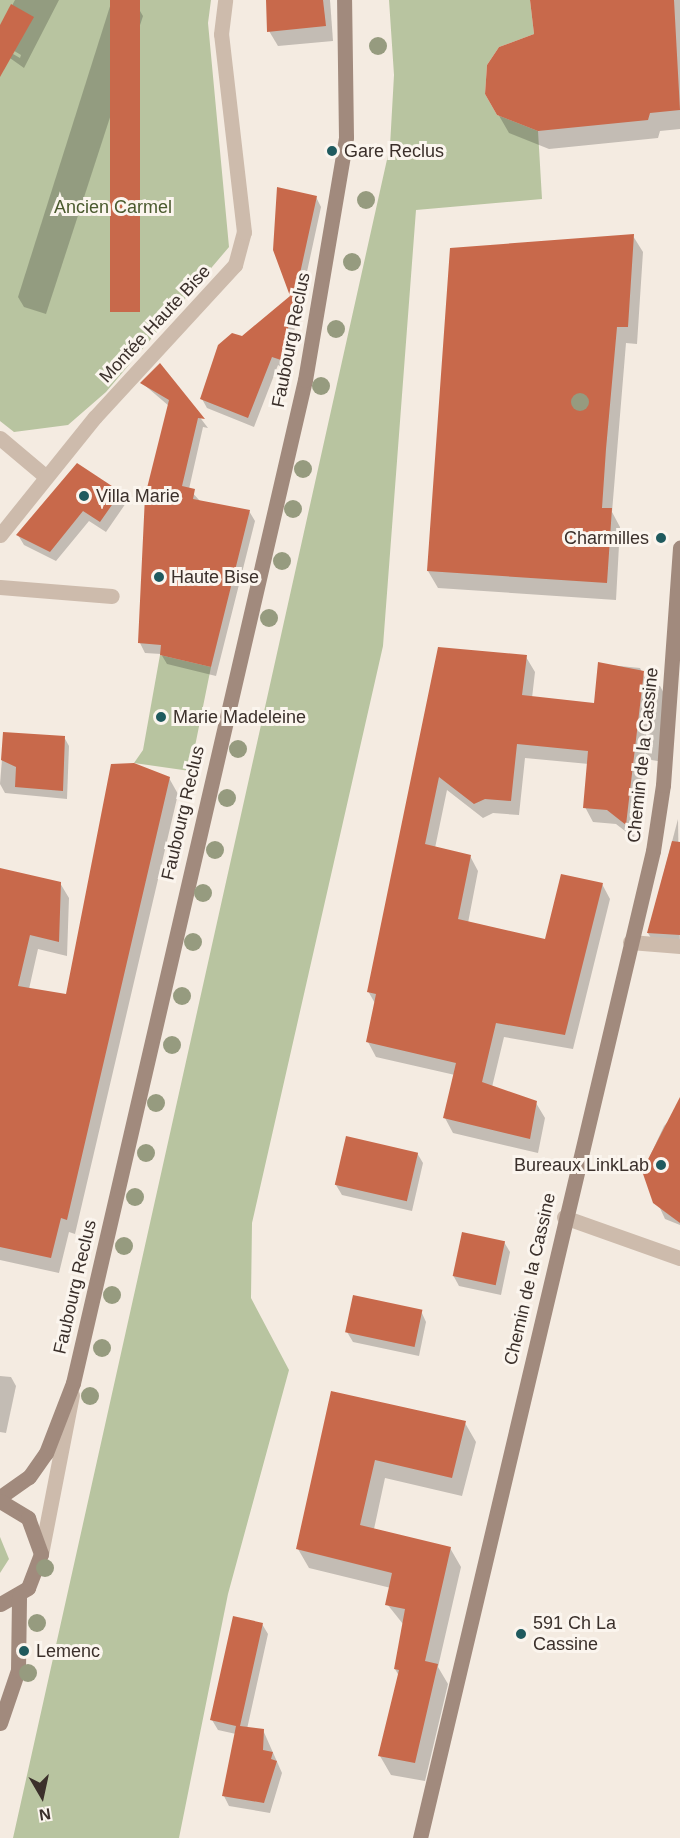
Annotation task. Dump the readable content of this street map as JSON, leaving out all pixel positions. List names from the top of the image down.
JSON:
{
  "streets": {
    "main road": ["Faubourg Reclus", "Chemin de la Cassine"],
    "street": ["Montée Haute Bise"]
  },
  "parks": ["Ancien Carmel"],
  "places": [
    "Gare Reclus",
    "Villa Marie",
    "Charmilles",
    "Haute Bise",
    "Marie Madeleine",
    "Bureaux LinkLab",
    "591 Ch La Cassine",
    "Lemenc"
  ],
  "north": "bottom"
}
